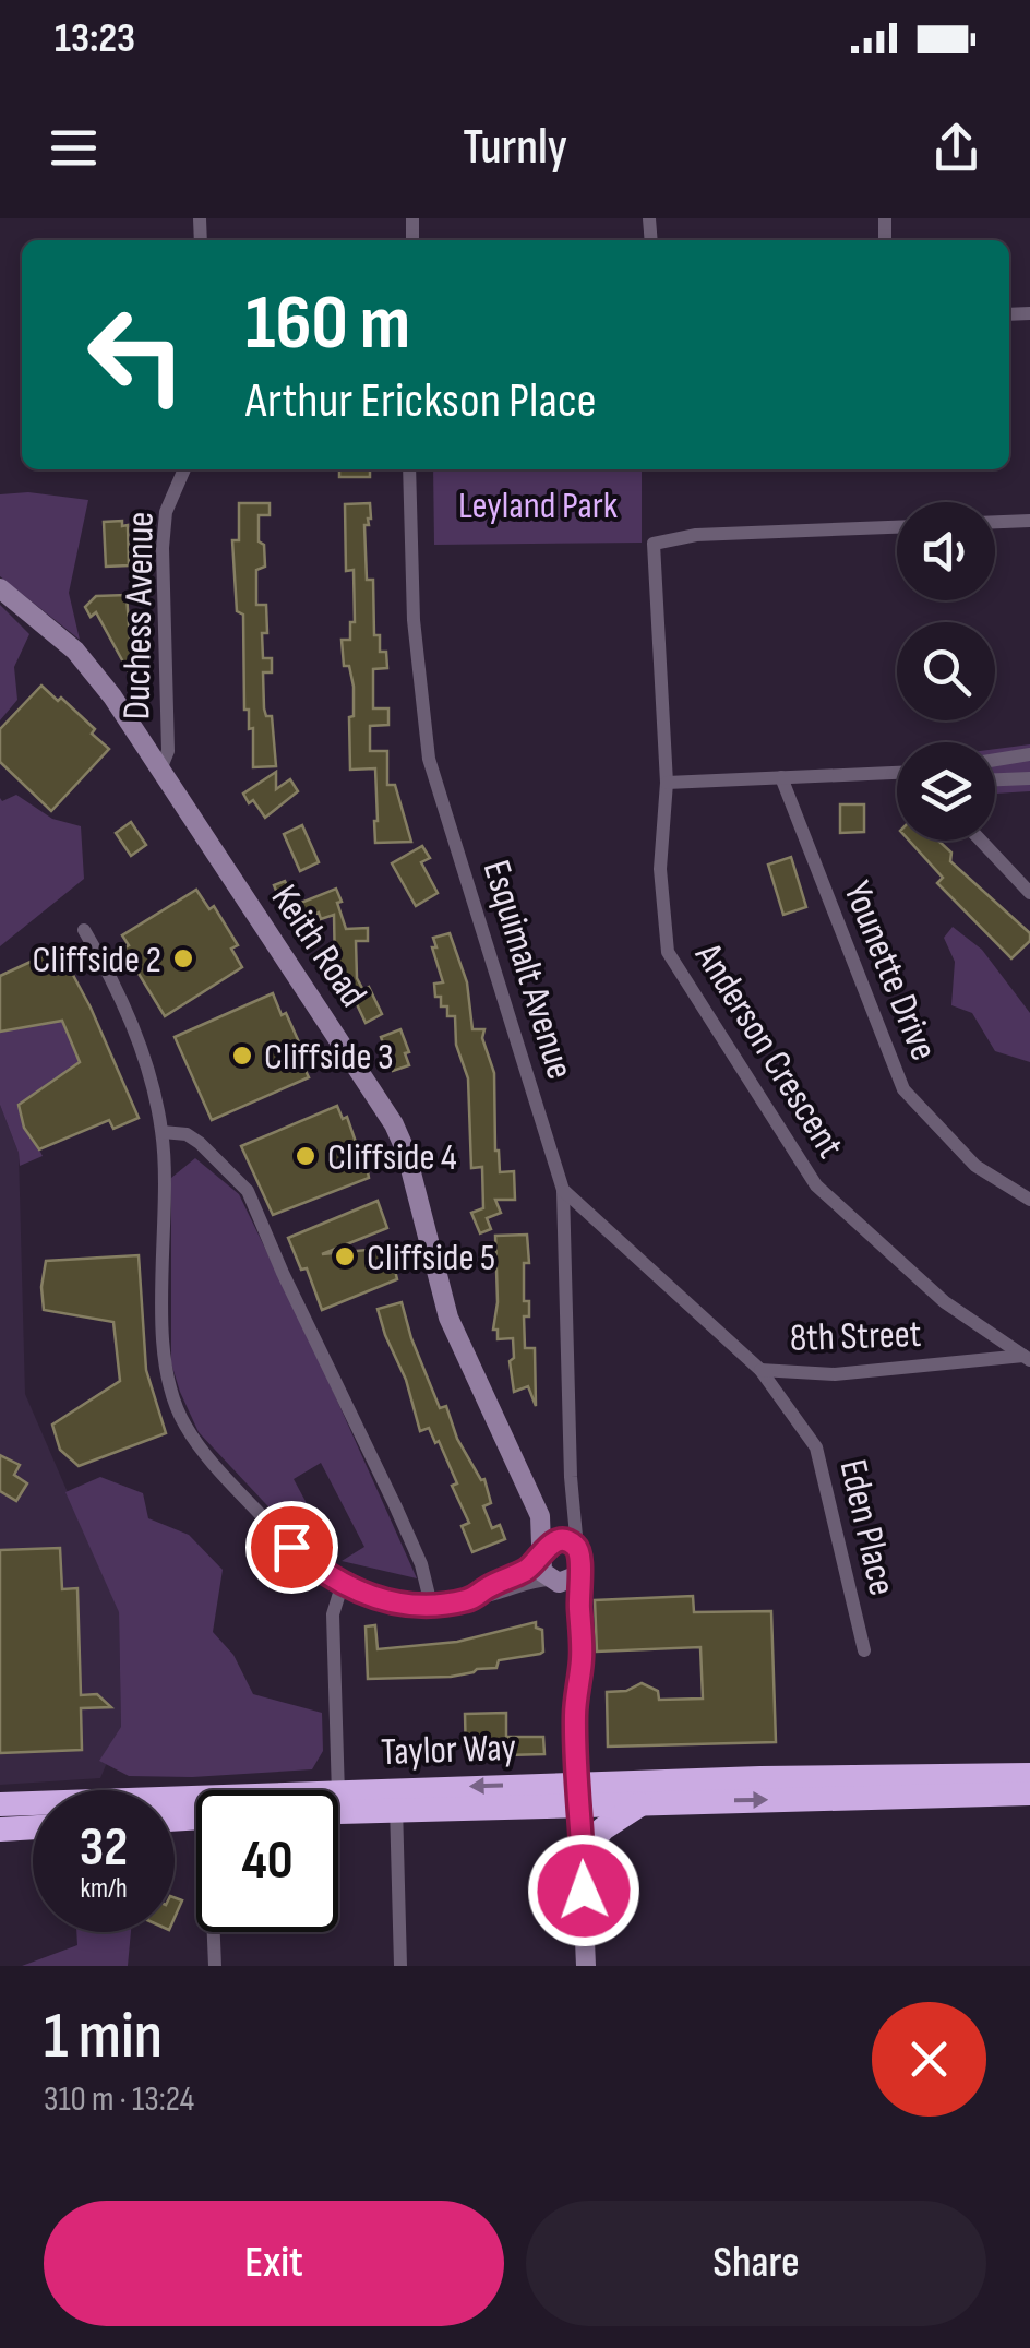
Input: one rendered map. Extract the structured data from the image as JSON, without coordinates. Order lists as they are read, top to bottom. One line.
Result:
{"streets":{"highway":["Taylor Way"],"street":["Duchess Avenue","Keith Road","Esquimalt Avenue","Younette Drive","Anderson Crescent","8th Street","Eden Place"]},"crossings":[["Duchess Avenue","Keith Road"],["Keith Road","Esquimalt Avenue"],["Esquimalt Avenue","8th Street"],["Anderson Crescent","8th Street"],["8th Street","Eden Place"]],"parks":["Leyland Park"],"places":["Cliffside 2","Cliffside 3","Cliffside 4","Cliffside 5"],"page":{"status":"13:23","header":"Turnly","turn":["160 m","Arthur Erickson Place"],"speed":"32 km/h","limit":"40","heading":["1 min","310 m · 13:24"],"buttons":["Exit","Share"]}}
